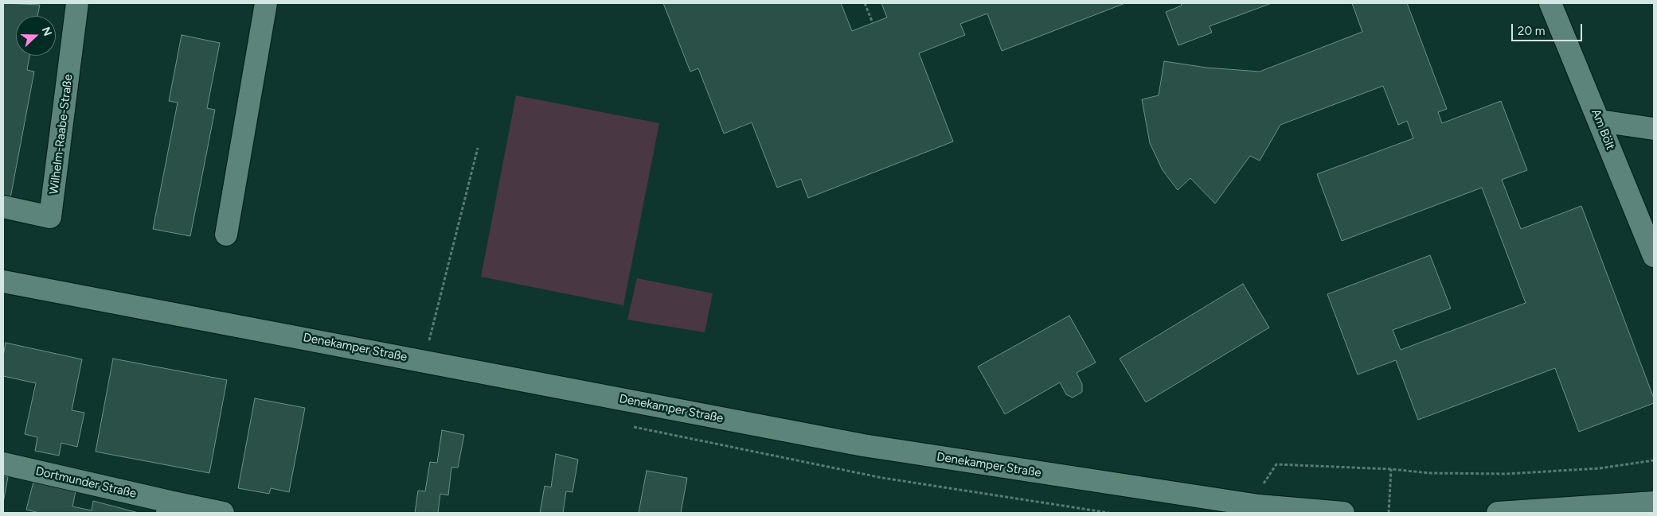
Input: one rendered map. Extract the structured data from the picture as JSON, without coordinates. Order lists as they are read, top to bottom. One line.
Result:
{"streets":{"street":["Am Bölt","Wilhelm-Raabe-Straße","Denekamper Straße","Dortmunder Straße"]},"scale_bar":"20 m","north":"right"}
